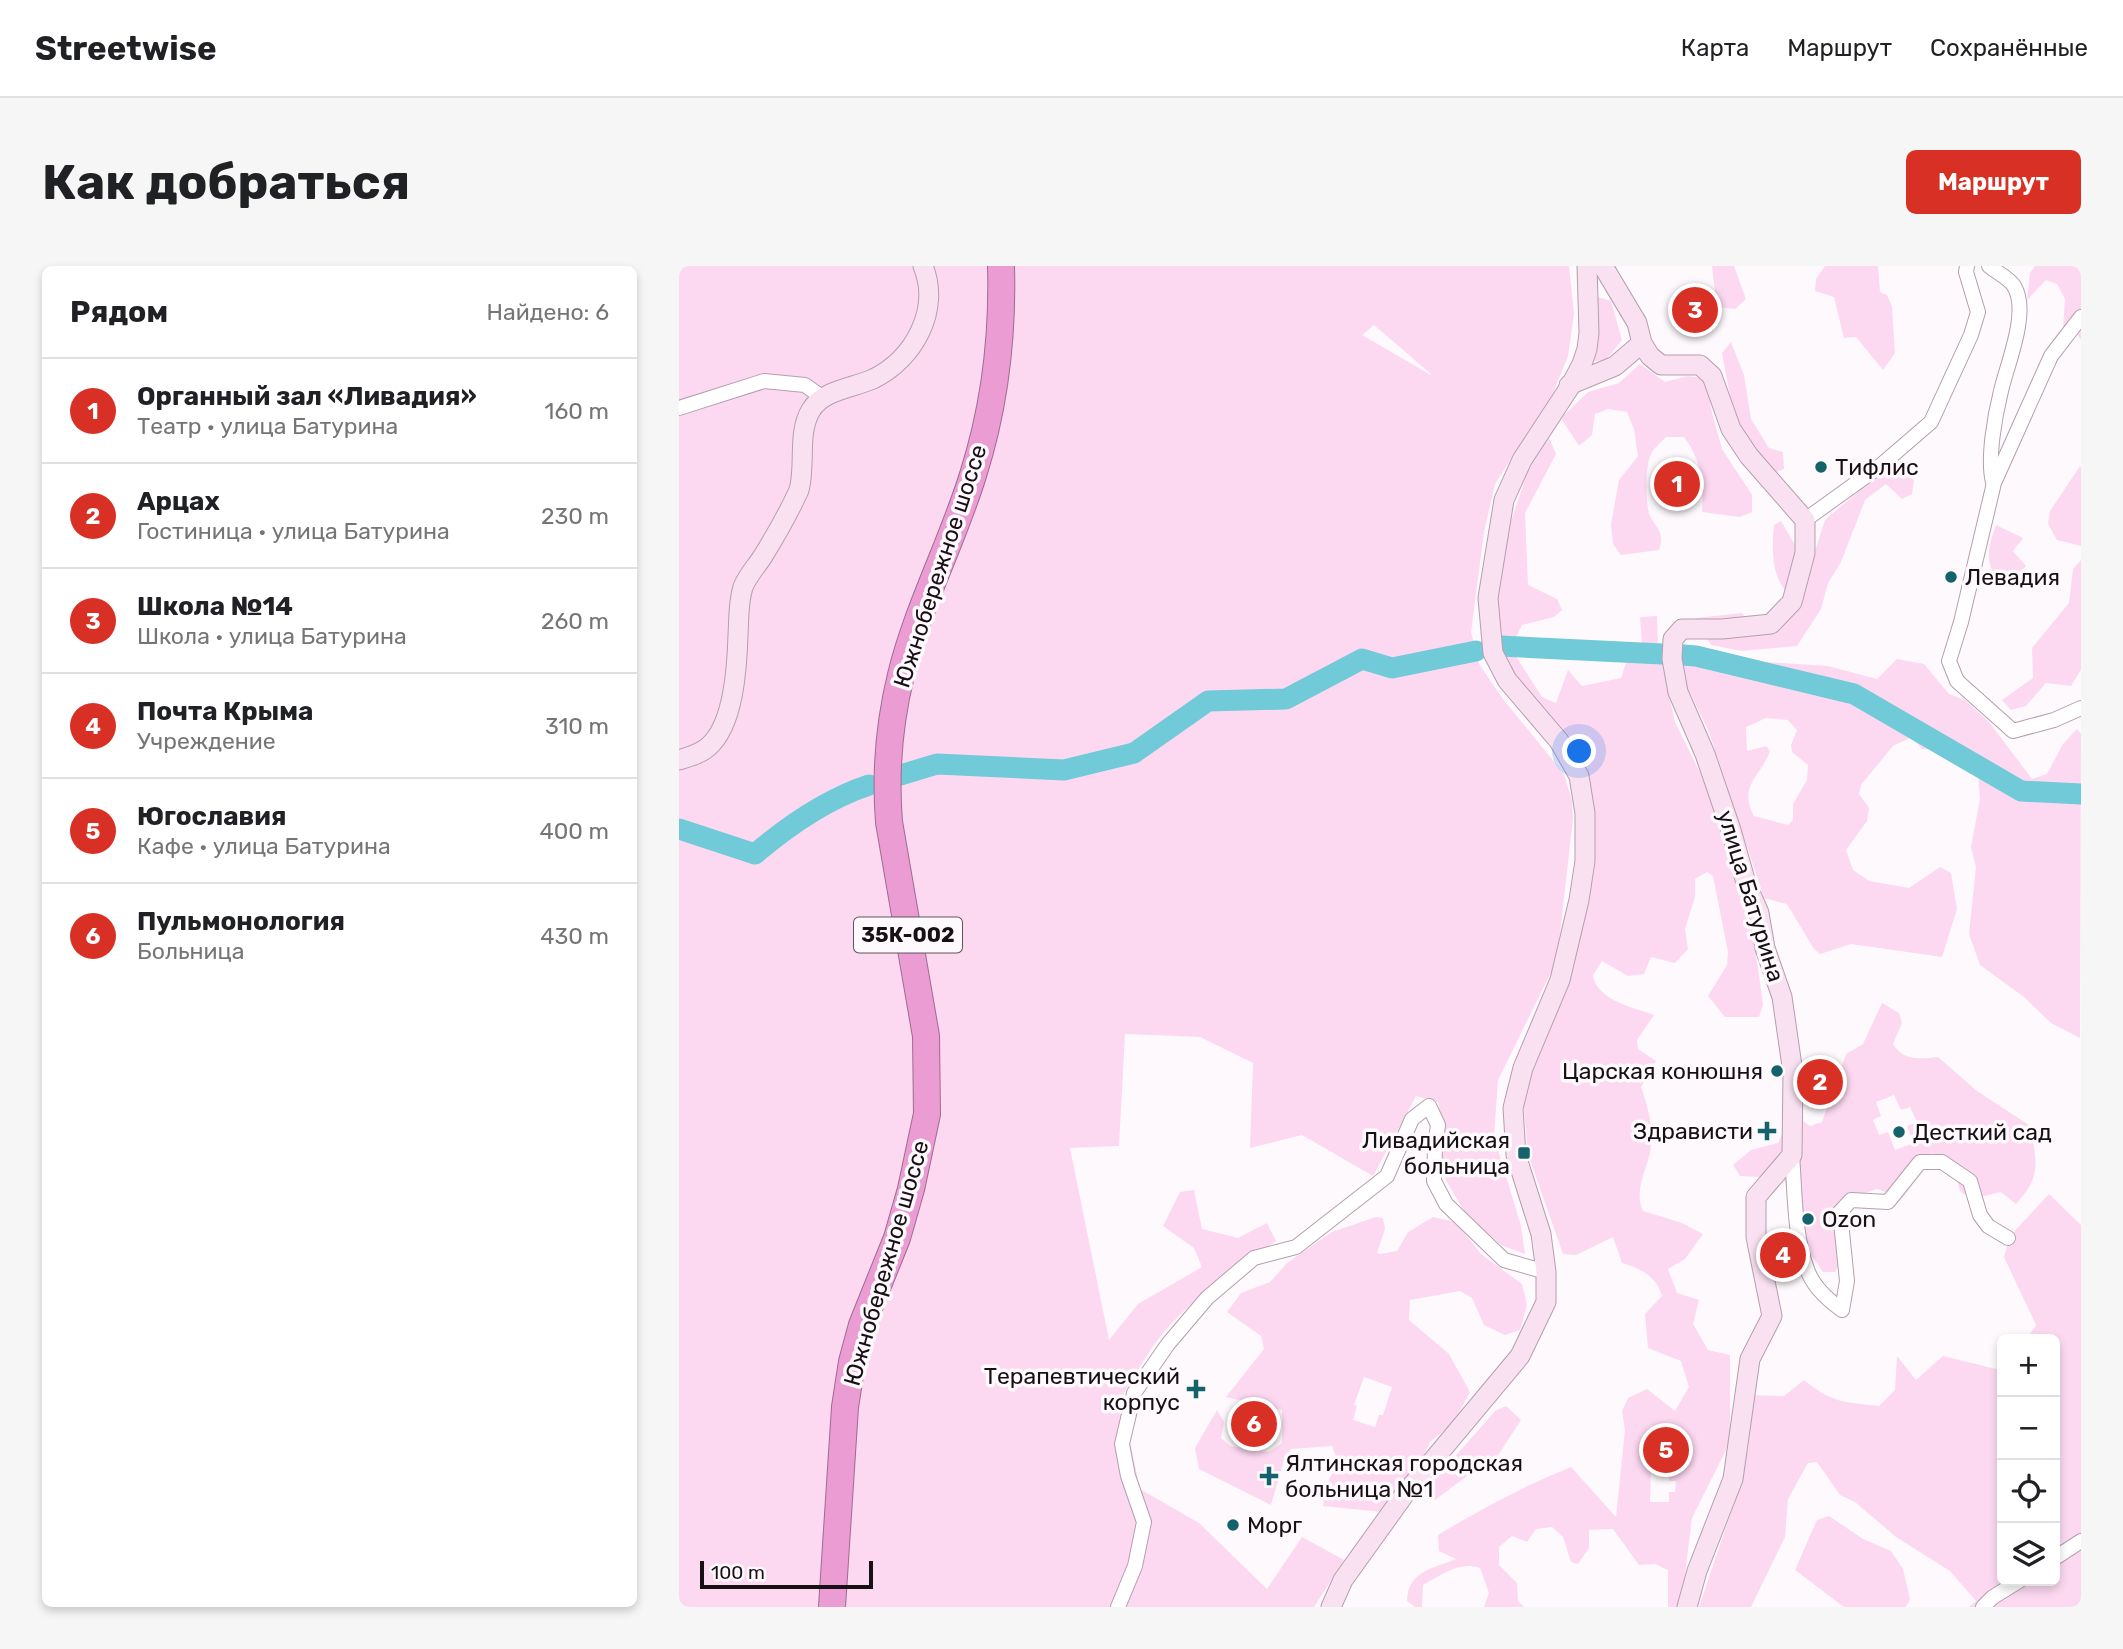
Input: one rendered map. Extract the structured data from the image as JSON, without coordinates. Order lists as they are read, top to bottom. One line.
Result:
{"streets":{"highway":["Южнобережное шоссе","35К-002"],"street":["улица Батурина"]},"places":{"other":["Тифлис","Левадия","Царская конюшня","Десткий сад","Ozon","Морг"],"health":["Здрависти","Терапевтический корпус","Ялтинская городская больница №1"],"transit":["Ливадийская больница"]},"scale_bar":"100 m","page":{"header":"Streetwise","nav":["Карта","Маршрут","Сохранённые"],"buttons":"Маршрут","title":"Как добраться","heading":["Рядом","Найдено: 6"],"pins":["3","1","2","4","6","5"],"list":[{"mark":"1","name":"Органный зал «Ливадия»","note":"Театр · улица Батурина","value":"160 m"},{"mark":"2","name":"Арцах","note":"Гостиница · улица Батурина","value":"230 m"},{"mark":"3","name":"Школа №14","note":"Школа · улица Батурина","value":"260 m"},{"mark":"4","name":"Почта Крыма","note":"Учреждение","value":"310 m"},{"mark":"5","name":"Югославия","note":"Кафе · улица Батурина","value":"400 m"},{"mark":"6","name":"Пульмонология","note":"Больница","value":"430 m"}],"map_buttons":["+","−"],"scale":"100 m"}}
